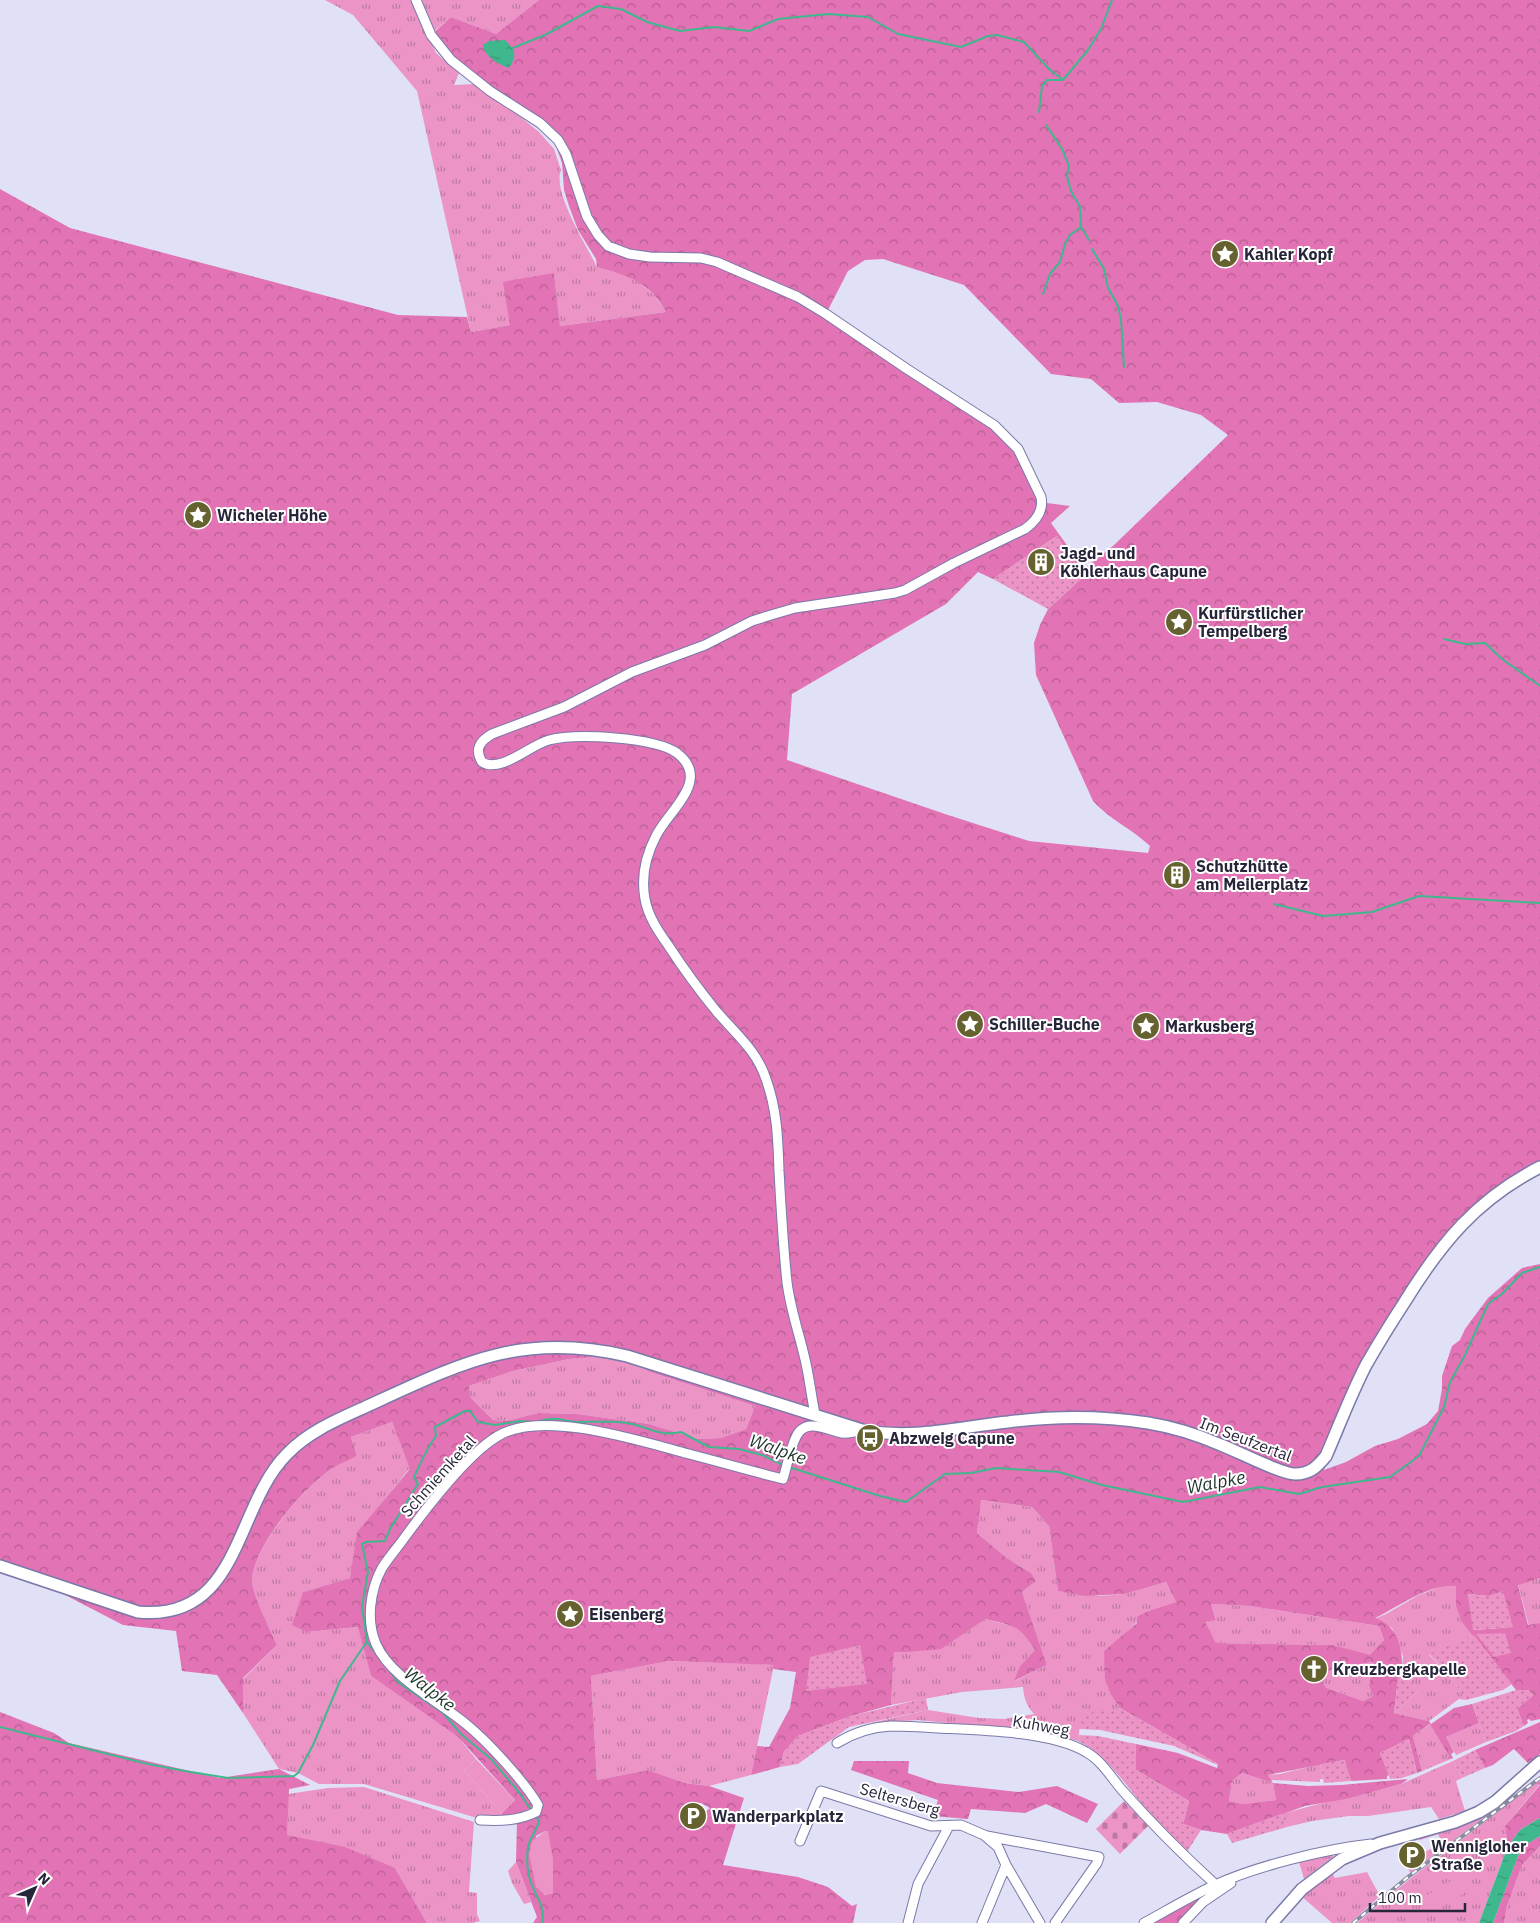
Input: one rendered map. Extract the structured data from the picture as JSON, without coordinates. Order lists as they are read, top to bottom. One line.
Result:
{"streets":{"main road":["Im Seufzertal"],"street":["Schmiemketal","Kuhweg","Seltersberg"]},"crossings":[["Im Seufzertal","Schmiemketal"]],"water":["Walpke"],"places":{"place":["Kahler Kopf","Wicheler Höhe","Kurfürstlicher Tempelberg","Schiller-Buche","Markusberg","Eisenberg"],"building":["Jagd- und Köhlerhaus Capune","Schutzhütte am Meilerplatz"],"bus stop":["Abzweig Capune"],"church":["Kreuzbergkapelle"],"parking":["Wanderparkplatz","Wennigloher Straße"]},"scale_bar":"100 m","north":"top right"}
